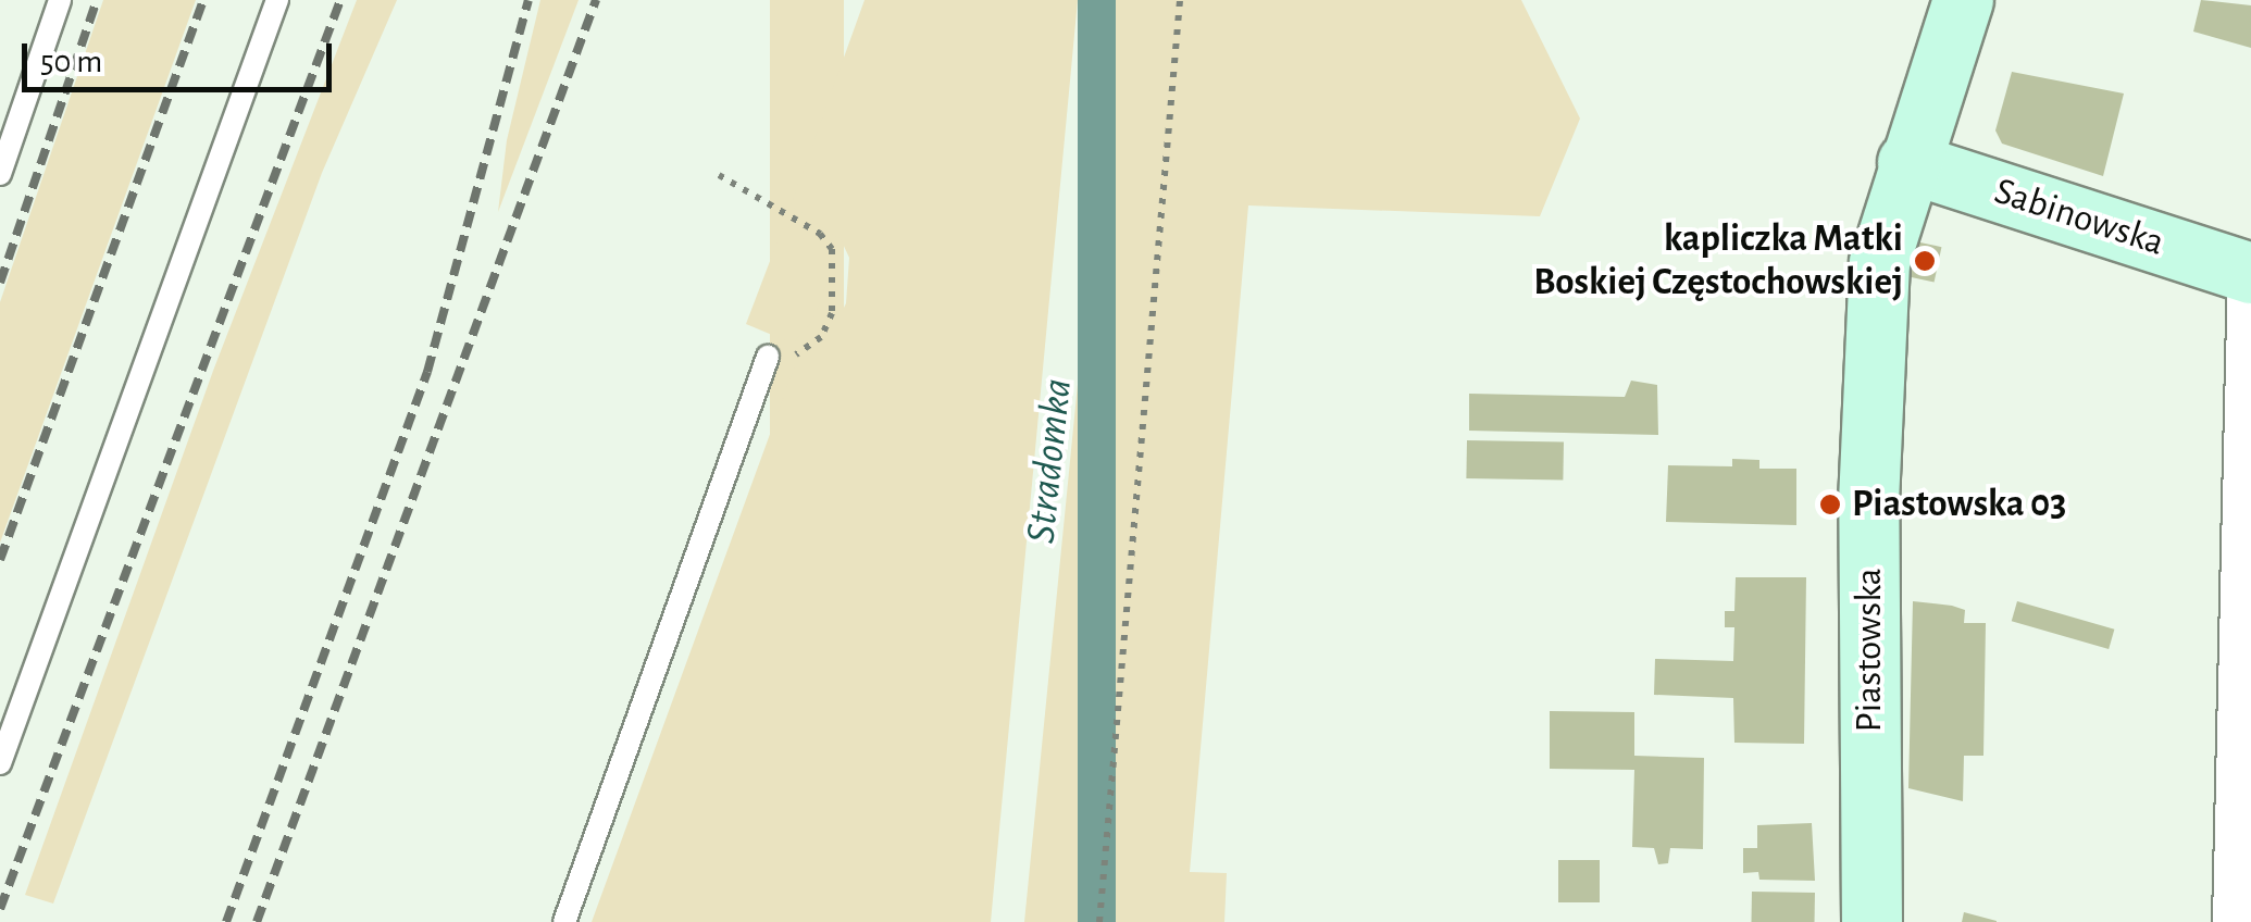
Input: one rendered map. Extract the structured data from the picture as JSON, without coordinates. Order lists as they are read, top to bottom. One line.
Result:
{"streets":{"street":["Sabinowska","Piastowska"]},"crossings":[["Sabinowska","Piastowska"]],"water":["Stradomka"],"places":["kapliczka Matki Boskiej Częstochowskiej","Piastowska 03"],"scale_bar":"50 m"}
